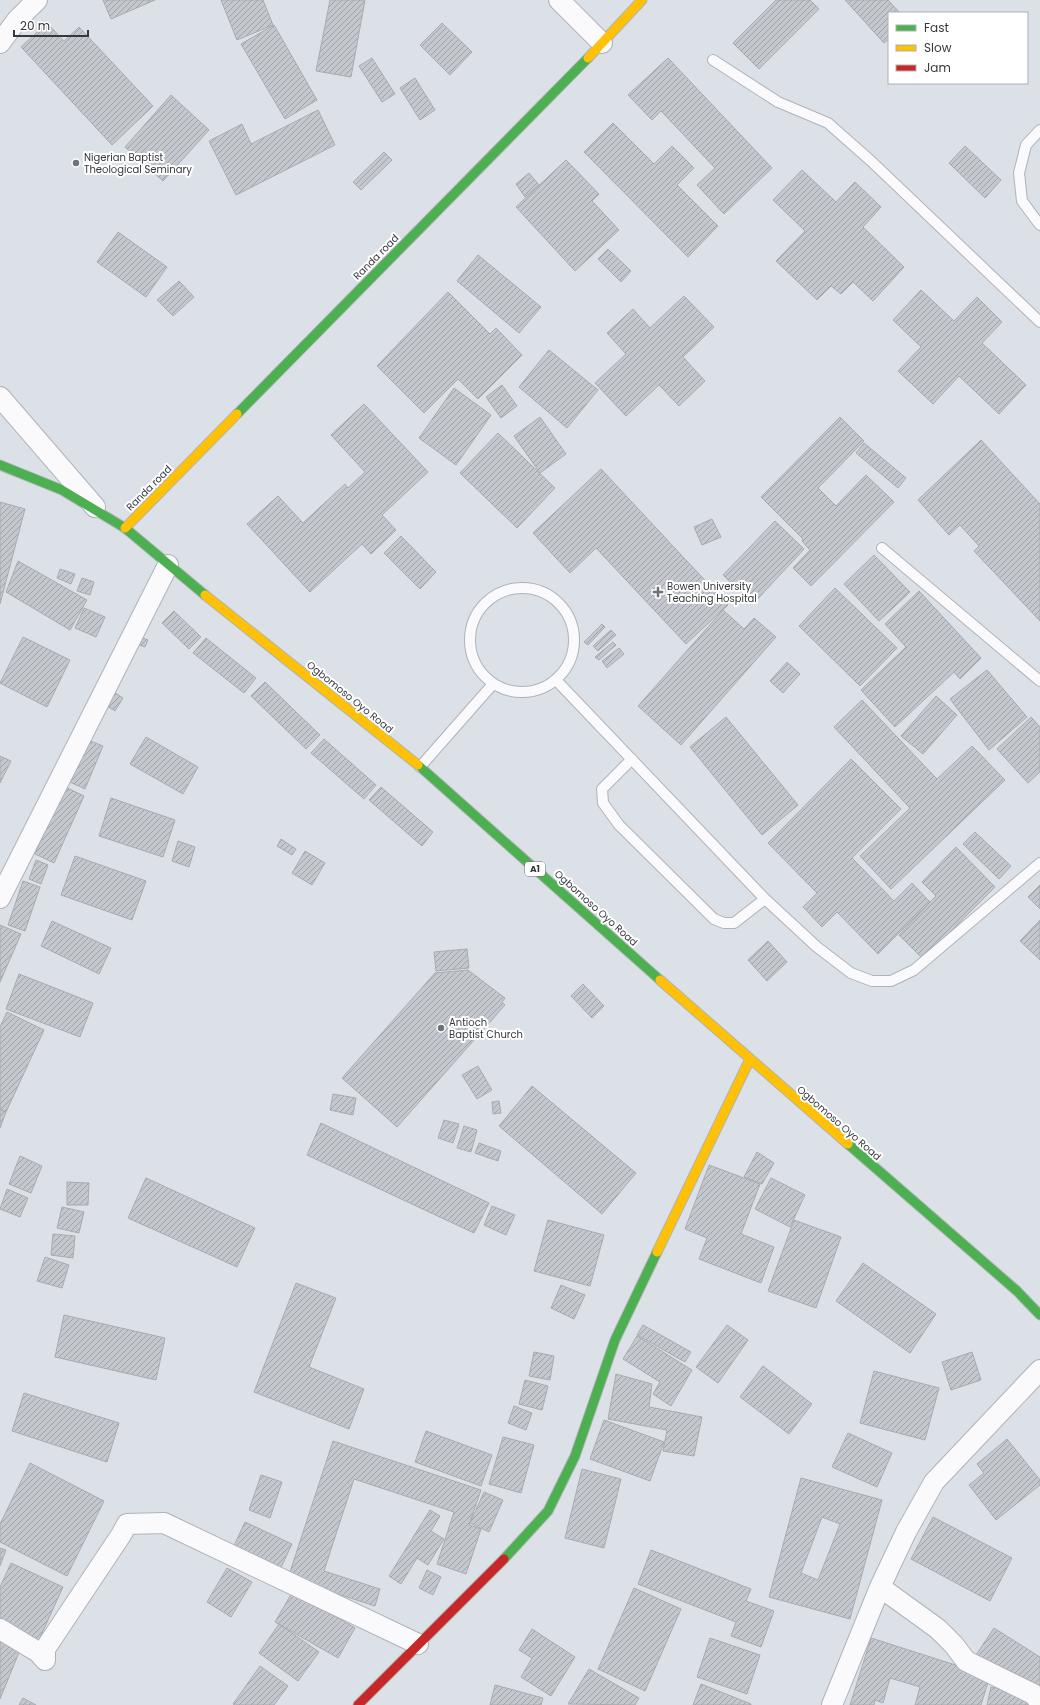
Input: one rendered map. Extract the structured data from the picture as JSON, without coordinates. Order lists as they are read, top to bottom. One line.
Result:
{"streets":{"main road":["Randa road","Ogbomoso Oyo Road","A1"]},"crossings":[["Randa road","Ogbomoso Oyo Road"]],"places":{"other":["Nigerian Baptist Theological Seminary","Antioch Baptist Church"],"health":["Bowen University Teaching Hospital"]},"legend":["Fast","Slow","Jam"],"scale_bar":"20 m"}
